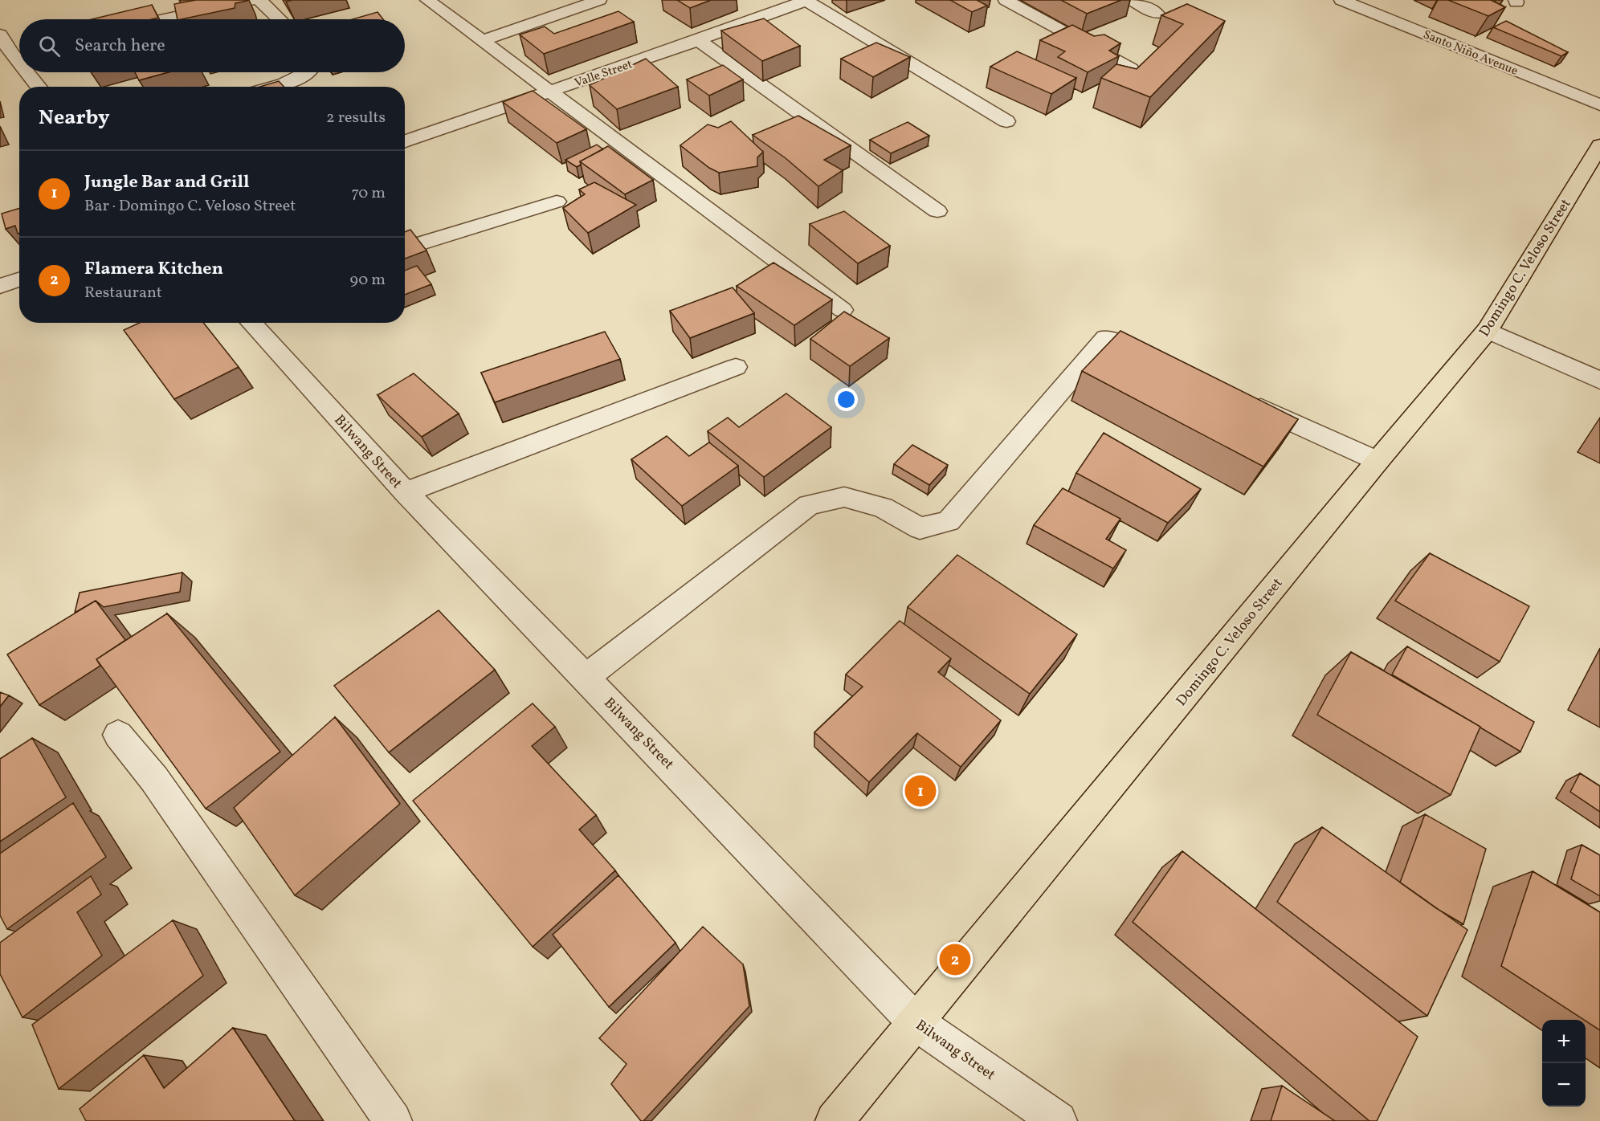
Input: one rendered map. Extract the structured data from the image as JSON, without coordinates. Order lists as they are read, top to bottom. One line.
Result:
{"streets":{"main road":["Domingo C. Veloso Street"],"street":["Santo Niño Avenue","Valle Street","Bilwang Street"]},"crossings":[["Domingo C. Veloso Street","Bilwang Street"]],"page":{"search":"Search here","heading":["Nearby","2 results"],"list":[{"mark":"1","name":"Jungle Bar and Grill","note":"Bar · Domingo C. Veloso Street","value":"70 m"},{"mark":"2","name":"Flamera Kitchen","note":"Restaurant","value":"90 m"}],"pins":["1","2"],"map_buttons":["+","−"]}}
